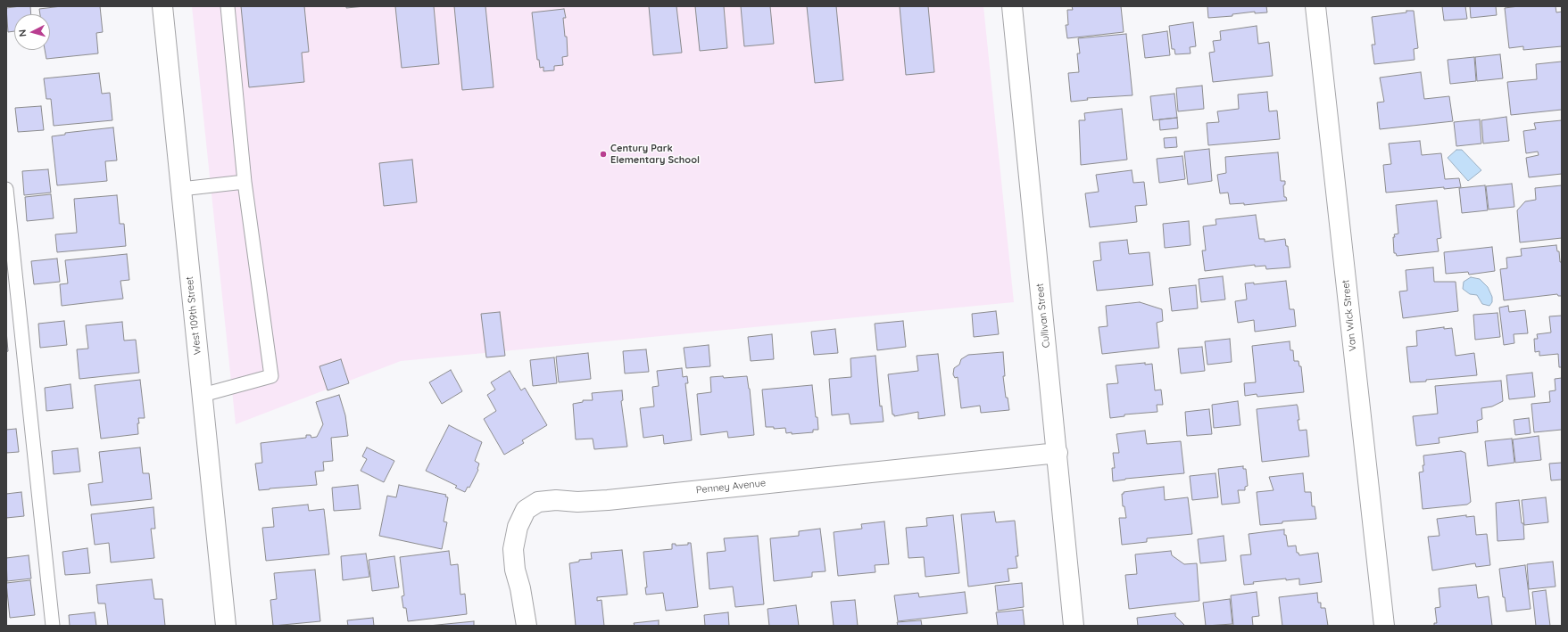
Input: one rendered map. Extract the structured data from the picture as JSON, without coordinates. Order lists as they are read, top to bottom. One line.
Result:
{"streets":{"street":["West 109th Street","Cullivan Street","Van Wick Street","Penney Avenue"]},"crossings":[["Cullivan Street","Penney Avenue"]],"places":["Century Park Elementary School"],"north":"left"}
